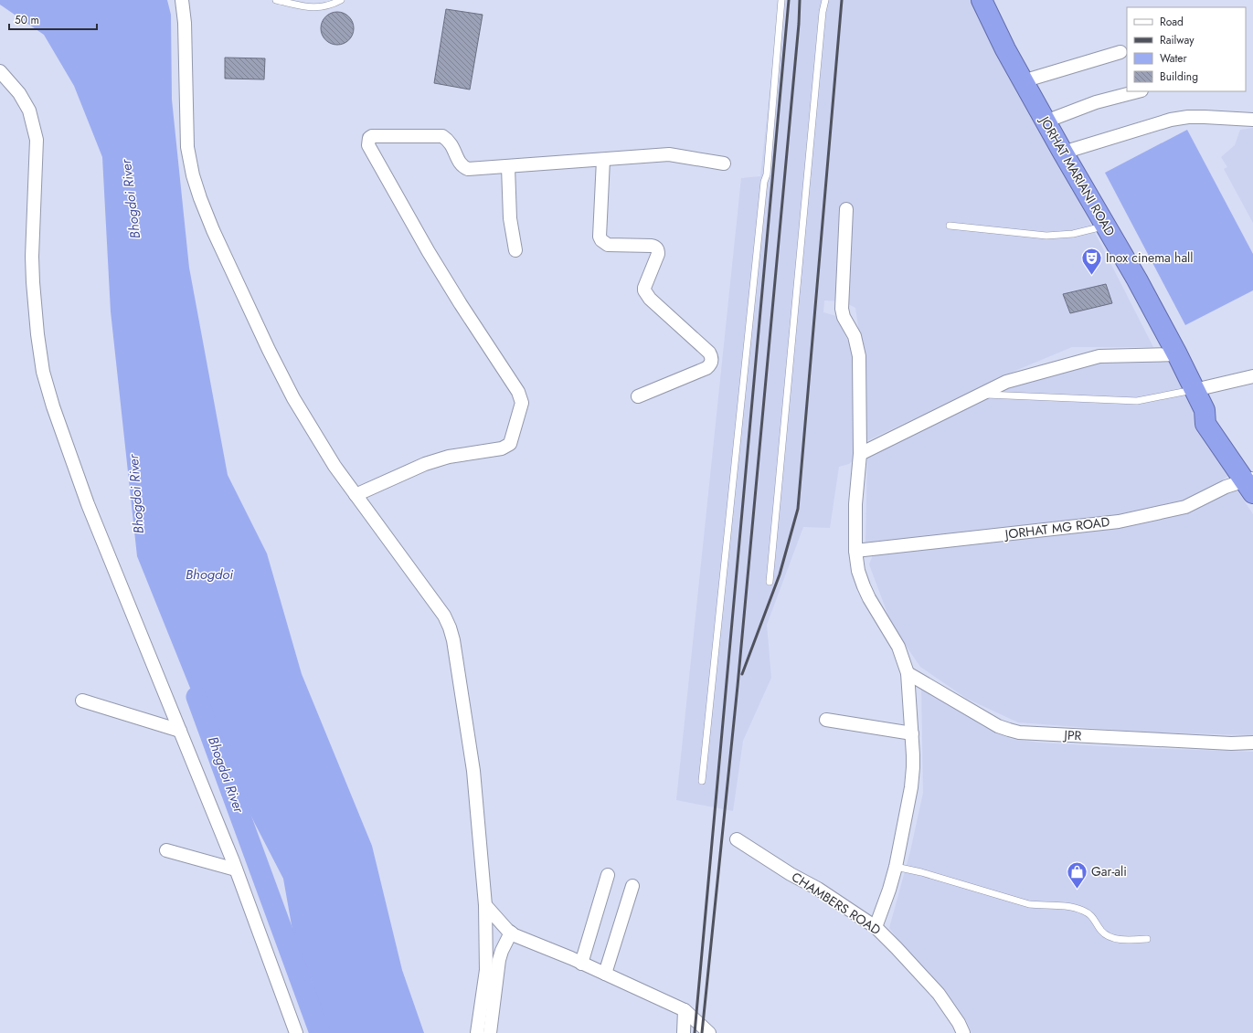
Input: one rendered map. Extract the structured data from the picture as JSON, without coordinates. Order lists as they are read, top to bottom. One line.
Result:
{"streets":{"highway":["JORHAT MARIANI ROAD"],"street":["JORHAT MG ROAD","JPR","CHAMBERS ROAD"]},"crossings":[["JORHAT MARIANI ROAD","JORHAT MG ROAD"]],"water":["Bhogdoi River","Bhogdoi"],"places":{"theatre":["Inox cinema hall"],"shop":["Gar-ali"]},"legend":["Road","Railway","Water","Building"],"scale_bar":"50 m"}
